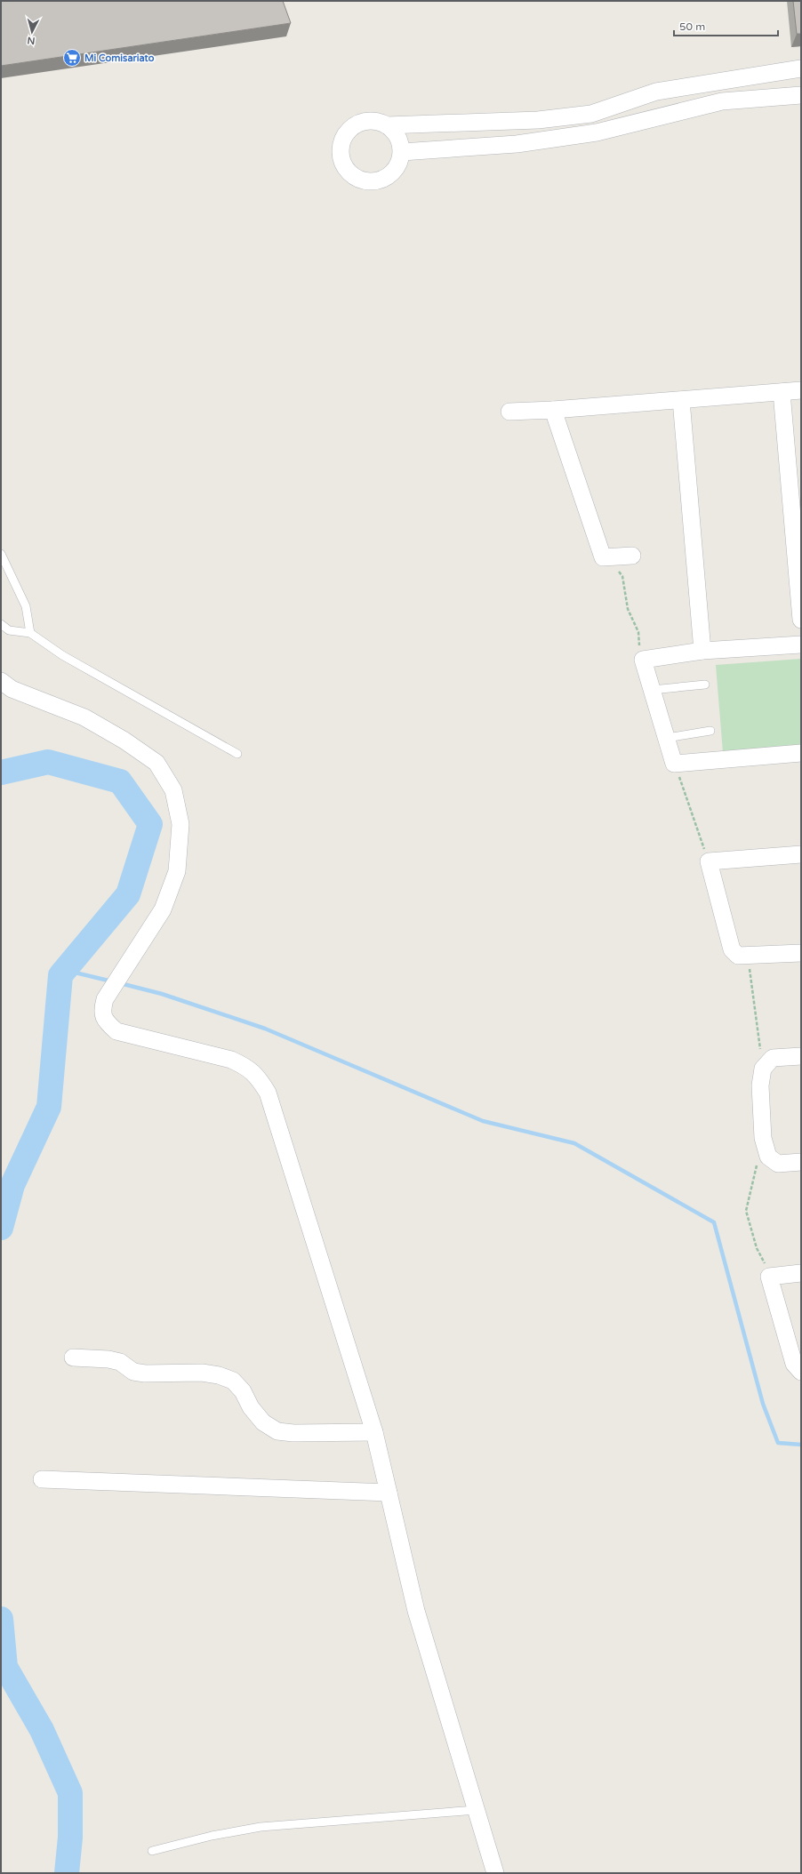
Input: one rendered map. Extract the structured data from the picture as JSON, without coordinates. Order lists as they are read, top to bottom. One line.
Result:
{"places":{"supermarket":["Mi Comisariato"]},"scale_bar":"50 m","north":"bottom"}
